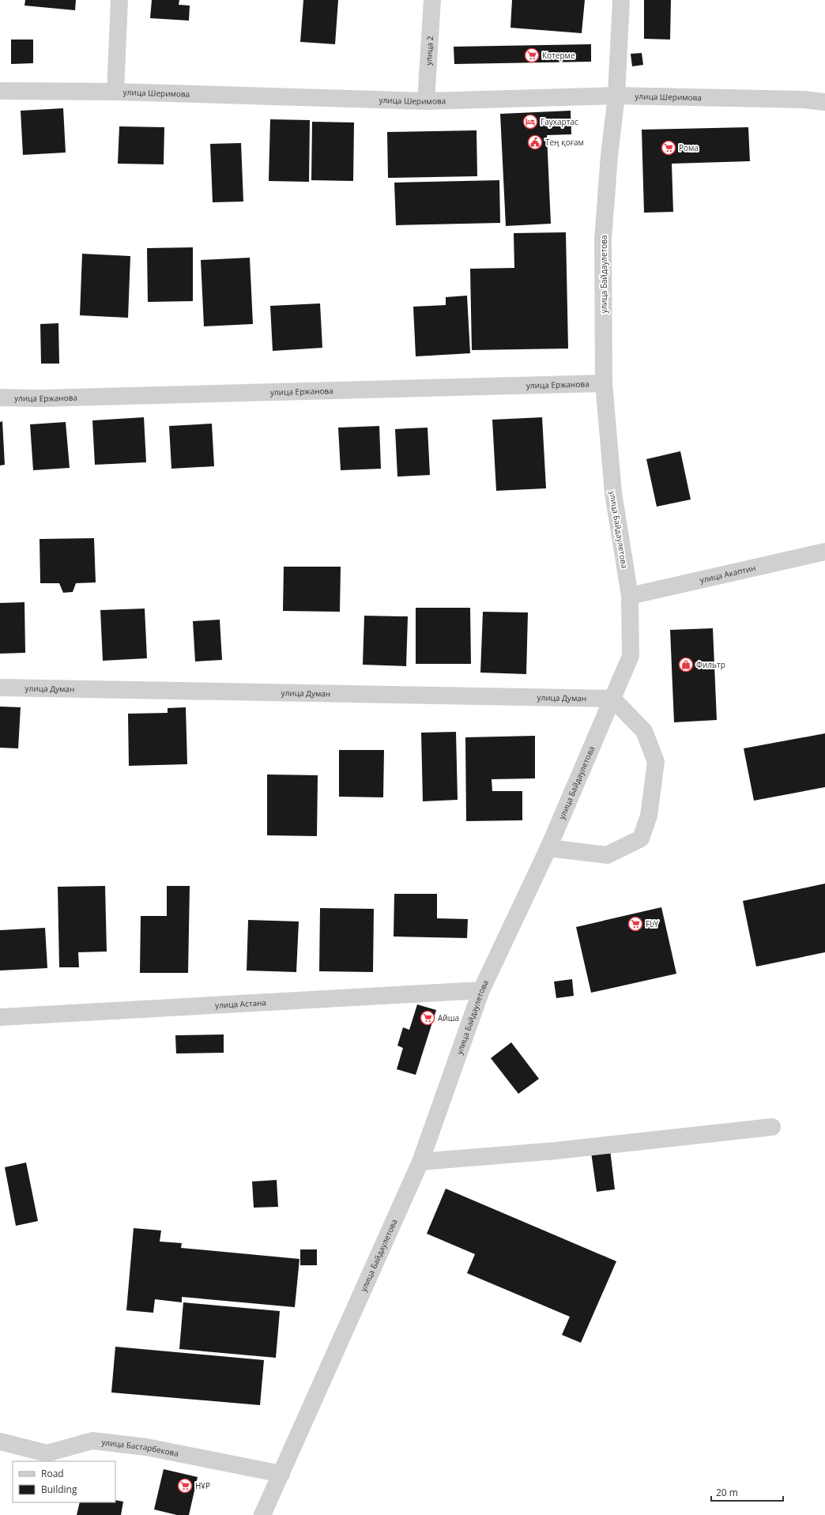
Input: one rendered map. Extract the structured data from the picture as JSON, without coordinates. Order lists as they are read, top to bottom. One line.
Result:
{"streets":{"street":["улица 2","улица Шеримова","улица Байдаулетова","улица Ержанова","улица Акаптин","улица Думан","улица Астана","улица Бастарбекова"]},"crossings":[["улица 2","улица Шеримова"],["улица Шеримова","улица Байдаулетова"],["улица Байдаулетова","улица Ержанова"],["улица Байдаулетова","улица Акаптин"],["улица Байдаулетова","улица Думан"],["улица Байдаулетова","улица Астана"],["улица Байдаулетова","улица Бастарбекова"]],"places":{"supermarket":["Котерме","Рома","FLY","Айша","НҰР"],"hotel":["Гаухартас"],"public building":["Тең қоғам"],"shop":["Фильтр"]},"legend":["Road","Building"],"scale_bar":"20 m"}
